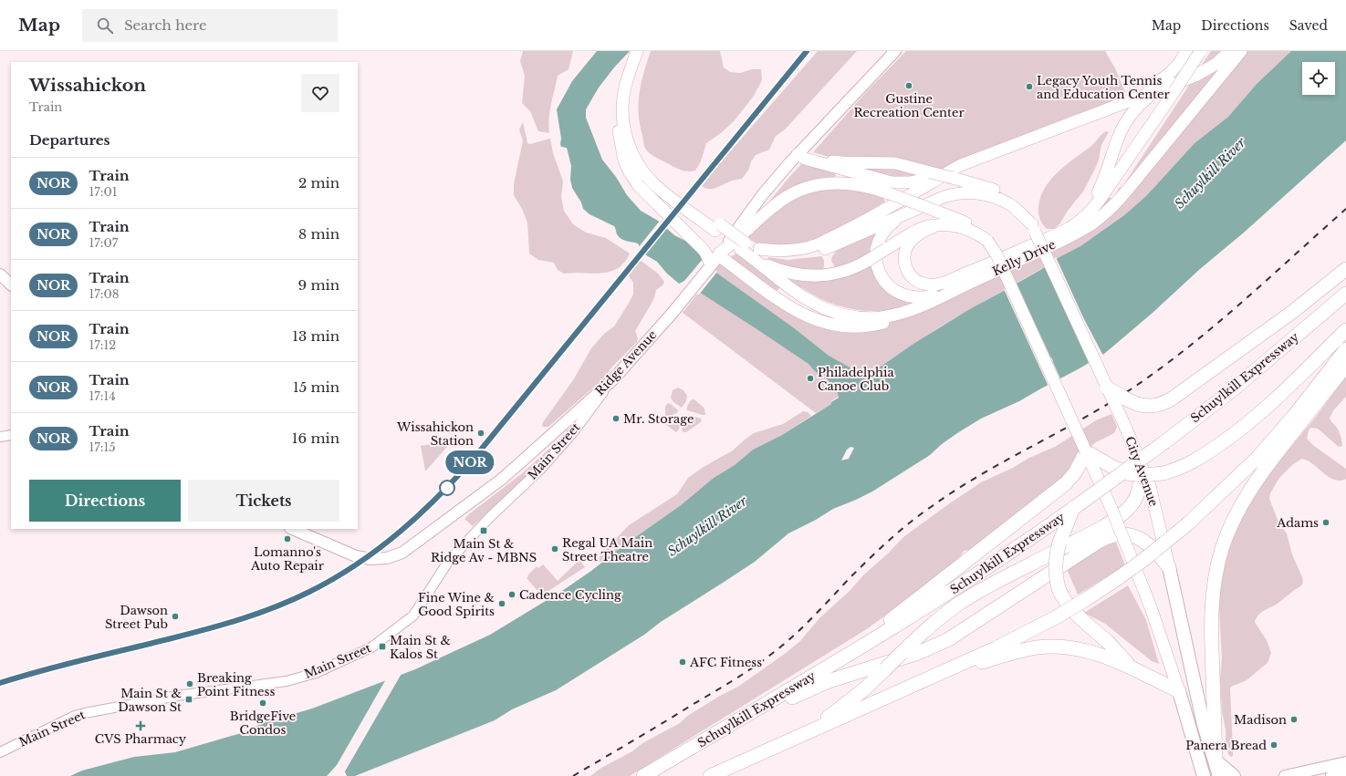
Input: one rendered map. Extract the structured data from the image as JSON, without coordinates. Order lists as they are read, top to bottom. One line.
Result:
{"streets":{"highway":["Schuylkill Expressway","City Avenue"],"main road":["Kelly Drive","Ridge Avenue"],"street":["Main Street"]},"crossings":[["Ridge Avenue","Main Street"],["Ridge Avenue","City Avenue"]],"water":["Schuylkill River"],"places":{"other":["Gustine Recreation Center","Legacy Youth Tennis and Education Center","Philadelphia Canoe Club","Mr. Storage","Wissahickon Station","Adams","Lomanno's Auto Repair","Regal UA Main Street Theatre","Cadence Cycling","Fine Wine & Good Spirits","Dawson Street Pub","AFC Fitness","Breaking Point Fitness","BridgeFive Condos","Madison","Panera Bread"],"transit":["Main St & Ridge Av - MBNS","Main St & Kalos St","Main St & Dawson St"],"health":["CVS Pharmacy"]},"page":{"header":"Map","search":"Search here","nav":["Map","Directions","Saved"],"on_map":"NOR","heading":[["Wissahickon","Train"],"Departures"],"list":[{"mark":"NOR","name":"Train","note":"17:01","value":"2 min"},{"mark":"NOR","name":"Train","note":"17:07","value":"8 min"},{"mark":"NOR","name":"Train","note":"17:08","value":"9 min"},{"mark":"NOR","name":"Train","note":"17:12","value":"13 min"},{"mark":"NOR","name":"Train","note":"17:14","value":"15 min"},{"mark":"NOR","name":"Train","note":"17:15","value":"16 min"}],"buttons":["Directions","Tickets"]}}
